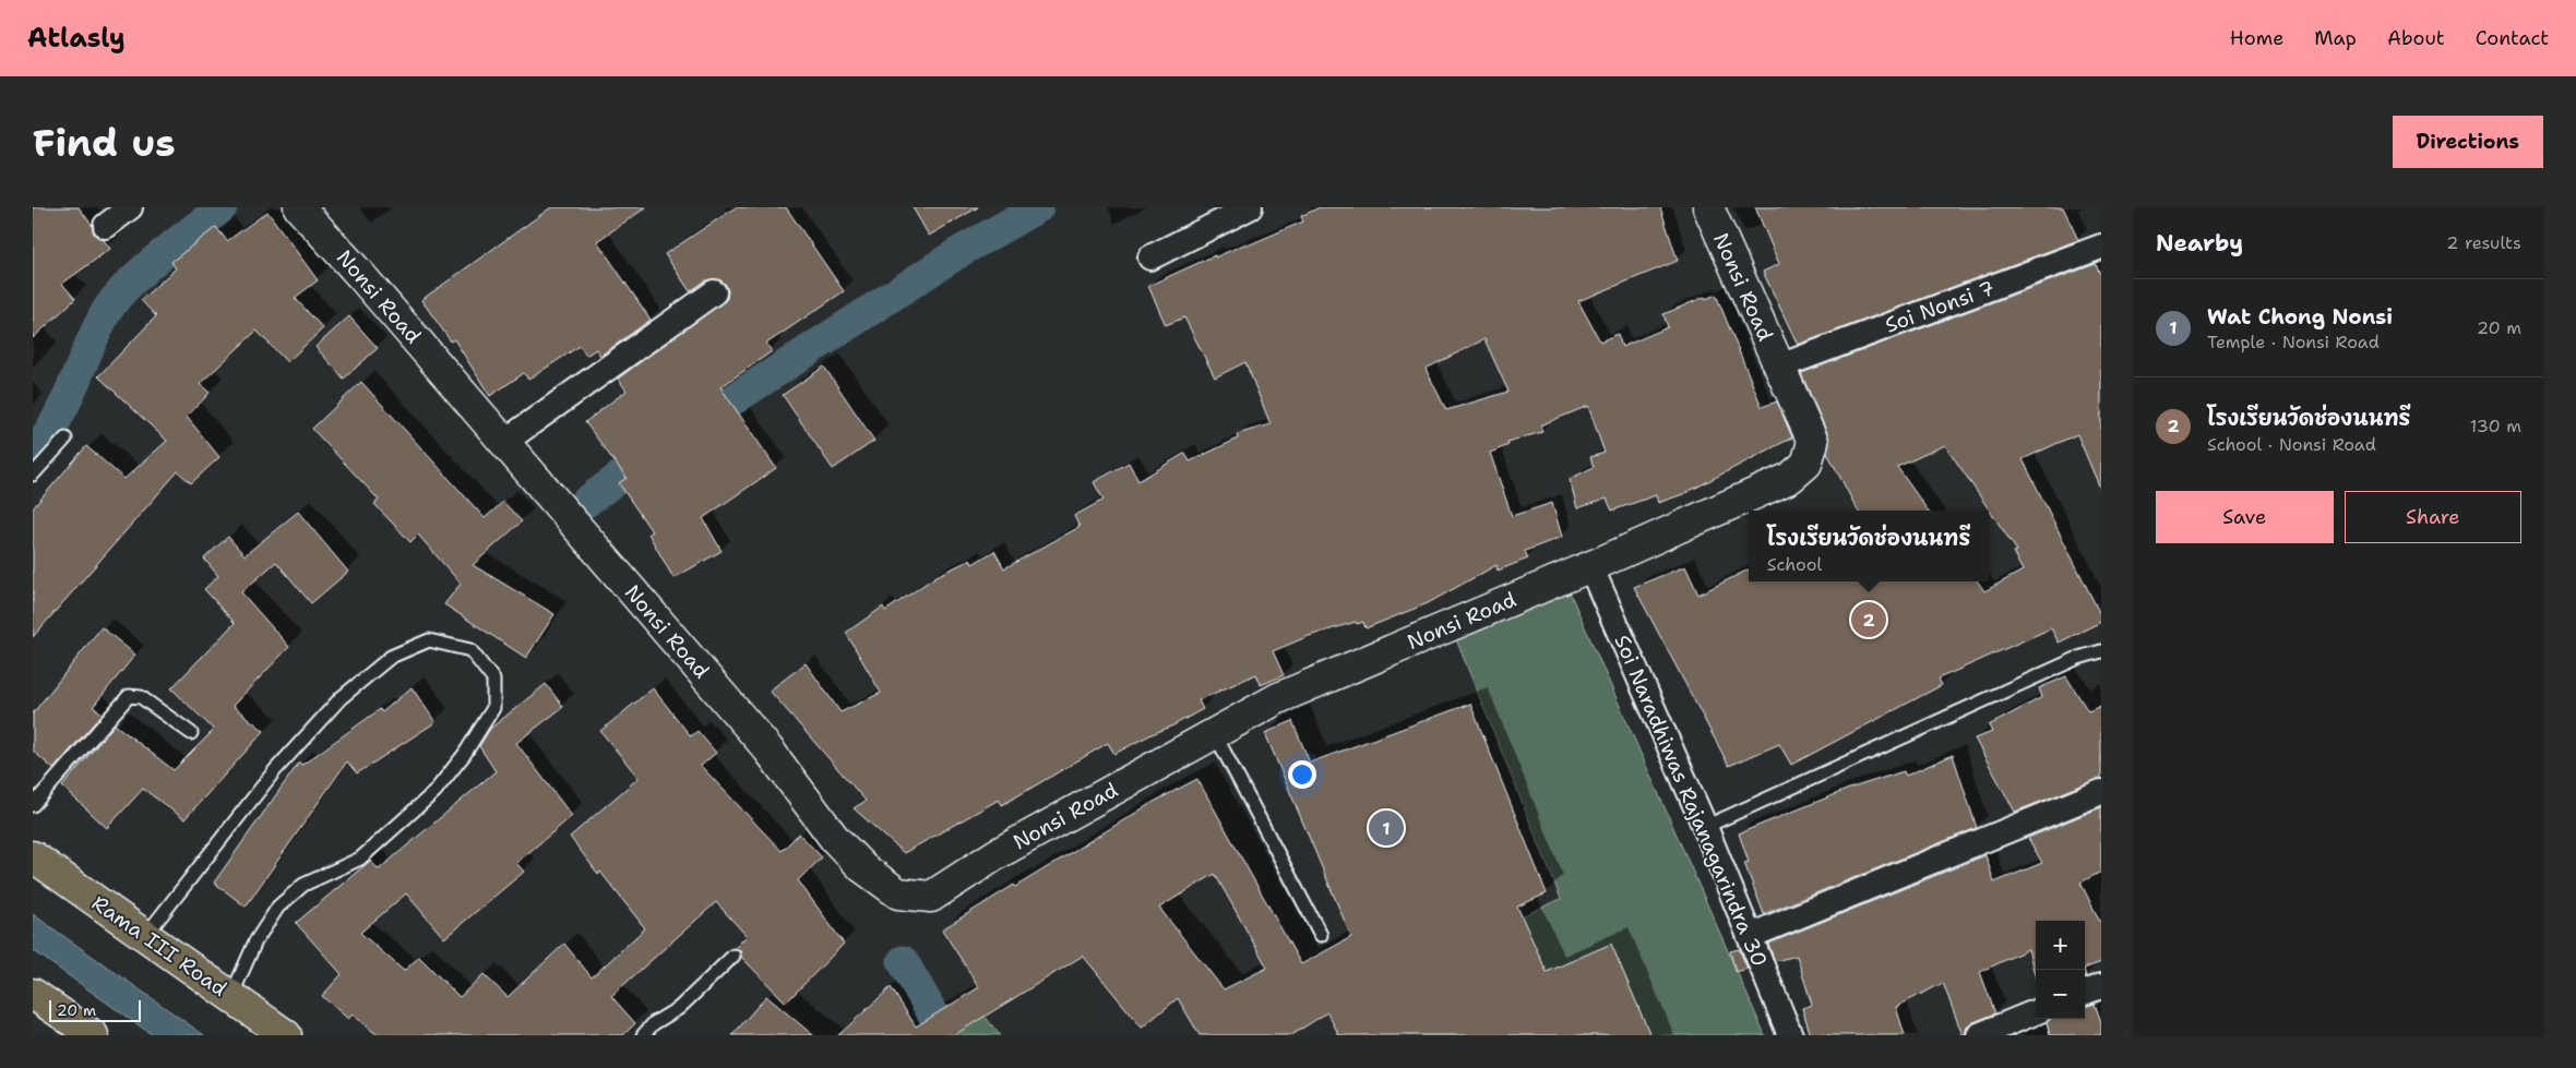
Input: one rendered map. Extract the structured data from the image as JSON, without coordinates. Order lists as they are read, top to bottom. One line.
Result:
{"streets":{"main road":["Rama III Road"],"street":["Nonsi Road","Soi Nonsi 7","Soi Naradhiwas Rajanagarindra 30"]},"crossings":[["Nonsi Road","Soi Nonsi 7"],["Nonsi Road","Soi Naradhiwas Rajanagarindra 30"]],"scale_bar":"20 m","page":{"header":"Atlasly","nav":["Home","Map","About","Contact"],"buttons":["Directions",["Save","Share"]],"title":"Find us","heading":["Nearby","2 results"],"list":[{"mark":"1","name":"Wat Chong Nonsi","note":"Temple · Nonsi Road","value":"20 m"},{"mark":"2","name":"โรงเรียนวัดช่องนนทรี","note":"School · Nonsi Road","value":"130 m"}],"popup":["โรงเรียนวัดช่องนนทรี","School"],"pins":["2","1"],"map_buttons":["+","−"],"scale":"20 m"}}
